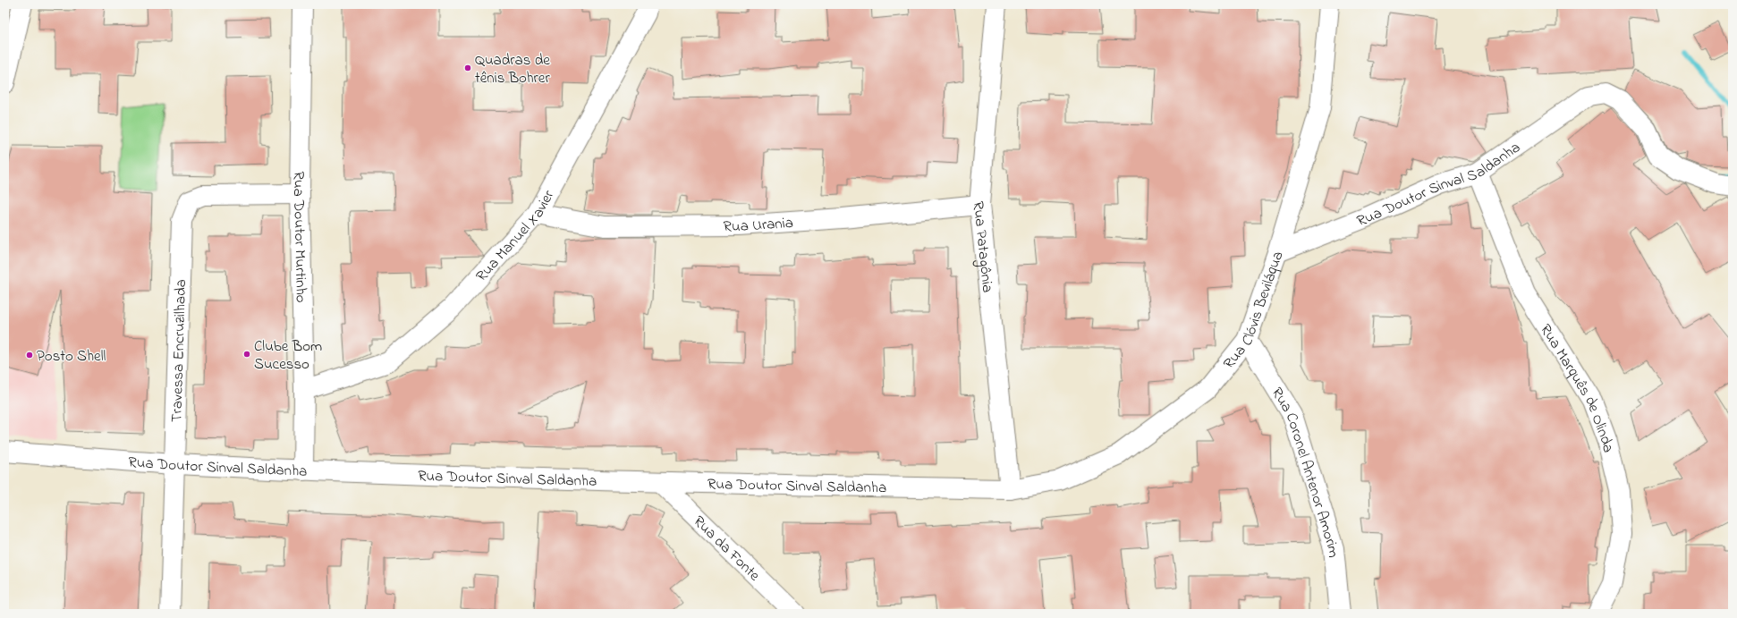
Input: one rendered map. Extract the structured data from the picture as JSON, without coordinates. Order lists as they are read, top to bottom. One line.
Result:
{"streets":{"street":["Rua Doutor Sinval Saldanha","Rua Urania","Rua Manuel Xavier","Rua Doutor Murtinho","Rua Patagônia","Rua Clóvis Beviláqua","Travessa Encruzilhada","Rua Marquês de Olinda","Rua Coronel Antenor Amorim","Rua da Fonte"]},"crossings":[["Rua Doutor Sinval Saldanha","Rua Doutor Murtinho"],["Rua Doutor Sinval Saldanha","Rua Patagônia"],["Rua Doutor Sinval Saldanha","Rua Clóvis Beviláqua"],["Rua Doutor Sinval Saldanha","Travessa Encruzilhada"],["Rua Doutor Sinval Saldanha","Rua Marquês de Olinda"],["Rua Doutor Sinval Saldanha","Rua da Fonte"],["Rua Urania","Rua Manuel Xavier"],["Rua Urania","Rua Patagônia"],["Rua Manuel Xavier","Rua Doutor Murtinho"],["Rua Doutor Murtinho","Travessa Encruzilhada"],["Rua Patagônia","Rua Clóvis Beviláqua"],["Rua Clóvis Beviláqua","Rua Coronel Antenor Amorim"]],"places":["Quadras de tênis Bohrer","Clube Bom Sucesso","Posto Shell"]}
